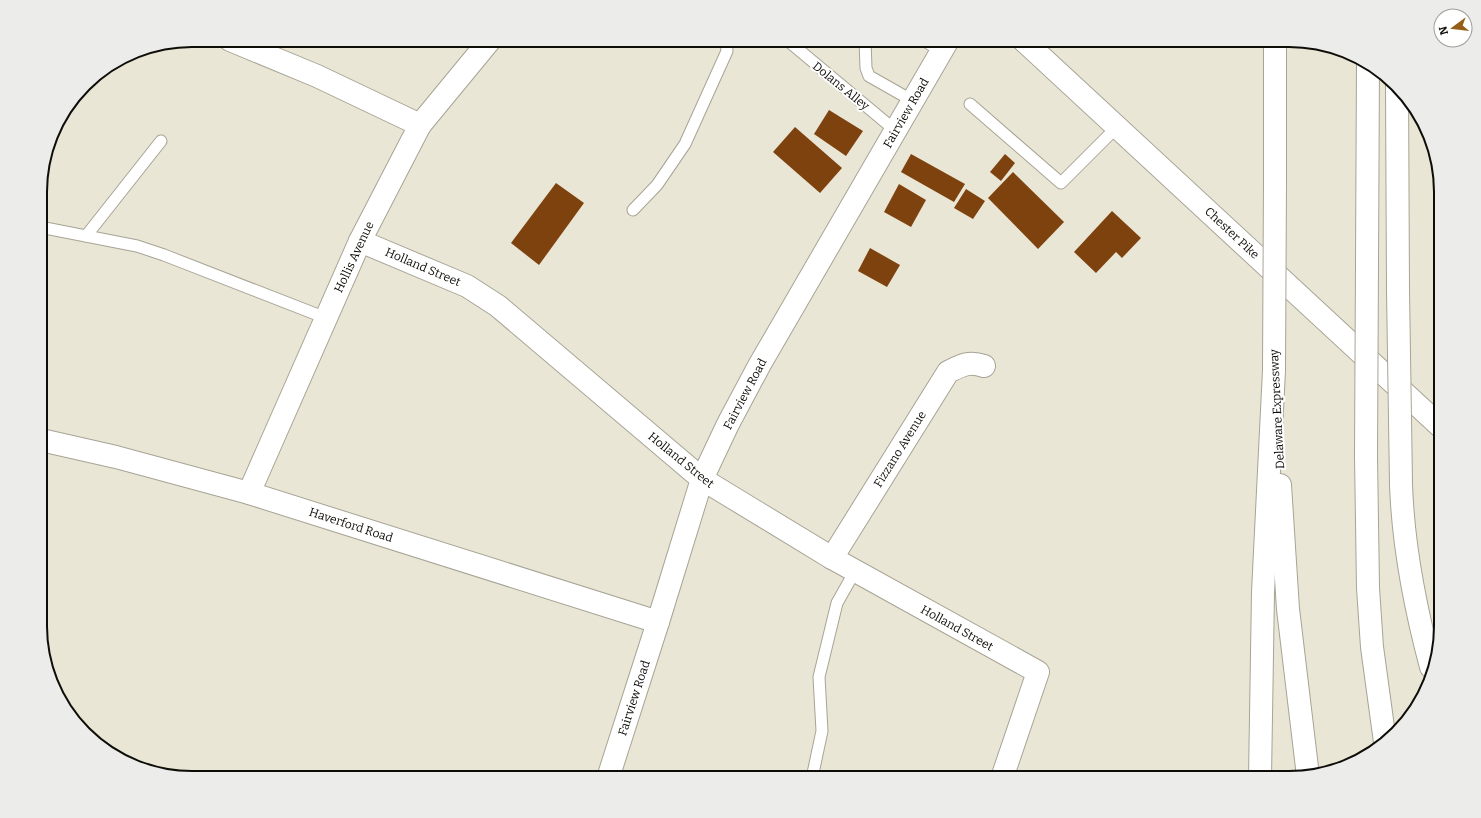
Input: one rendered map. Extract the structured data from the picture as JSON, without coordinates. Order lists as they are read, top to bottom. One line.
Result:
{"streets":{"main road":["Fairview Road","Chester Pike","Hollis Avenue","Holland Street","Delaware Expressway","Fizzano Avenue","Haverford Road"],"lane":["Dolans Alley"]},"crossings":[["Dolans Alley","Fairview Road"],["Fairview Road","Holland Street"],["Fairview Road","Haverford Road"],["Hollis Avenue","Holland Street"],["Hollis Avenue","Haverford Road"],["Holland Street","Fizzano Avenue"]],"north":"left"}
